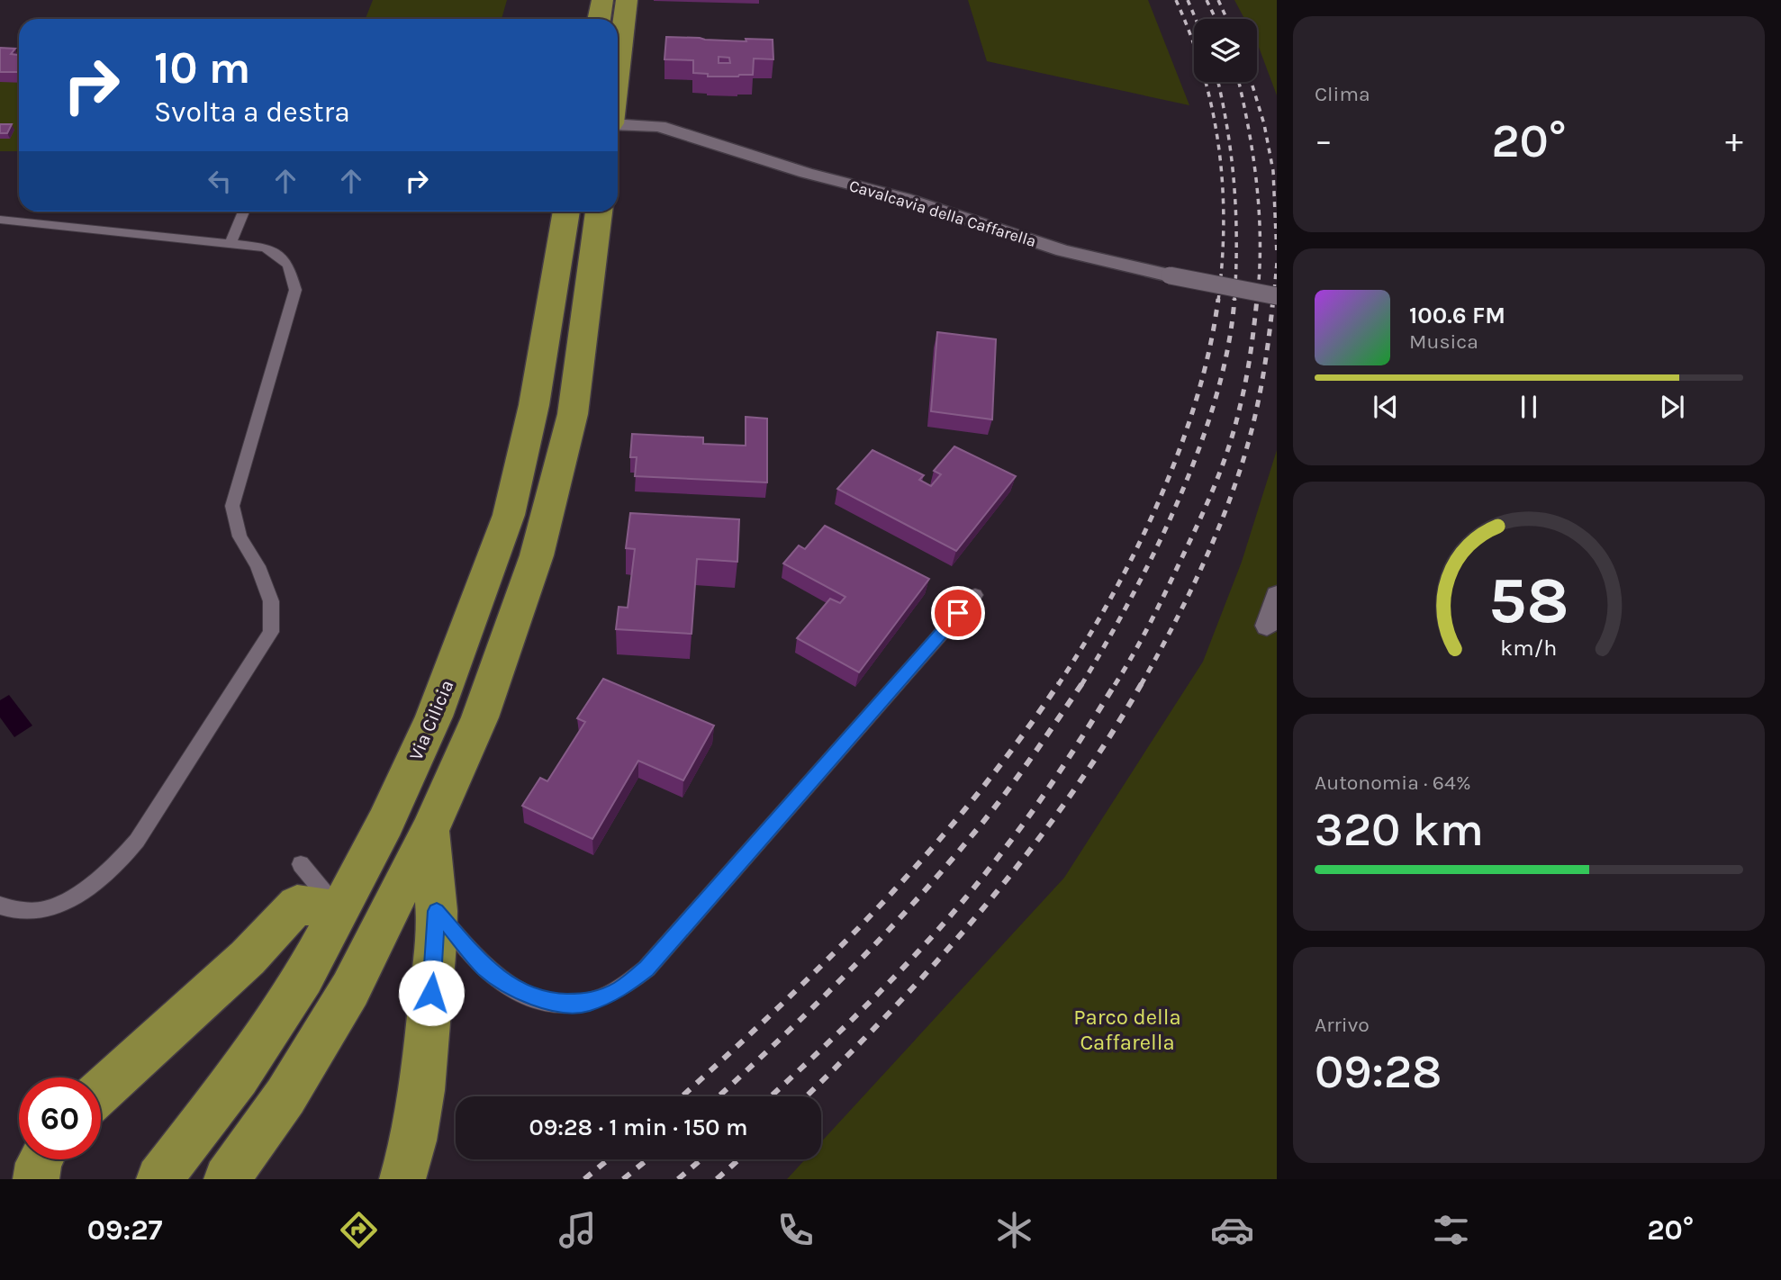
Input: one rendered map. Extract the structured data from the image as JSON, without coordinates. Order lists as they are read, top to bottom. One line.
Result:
{"streets":{"main road":["Via Cilicia"],"street":["Cavalcavia della Caffarella"]},"parks":["Parco della Caffarella"],"page":{"tile":["Clima",["Autonomia · 64%","320 km"],["Arrivo","09:28"]],"turn":["10 m","Svolta a destra"],"heat":["−","20°","+"],"song":["100.6 FM","Musica"],"limit":"60","trip":"09:28 · 1 min · 150 m","tabs":["09:27","20°"],"gauge":["58","km/h"]}}
